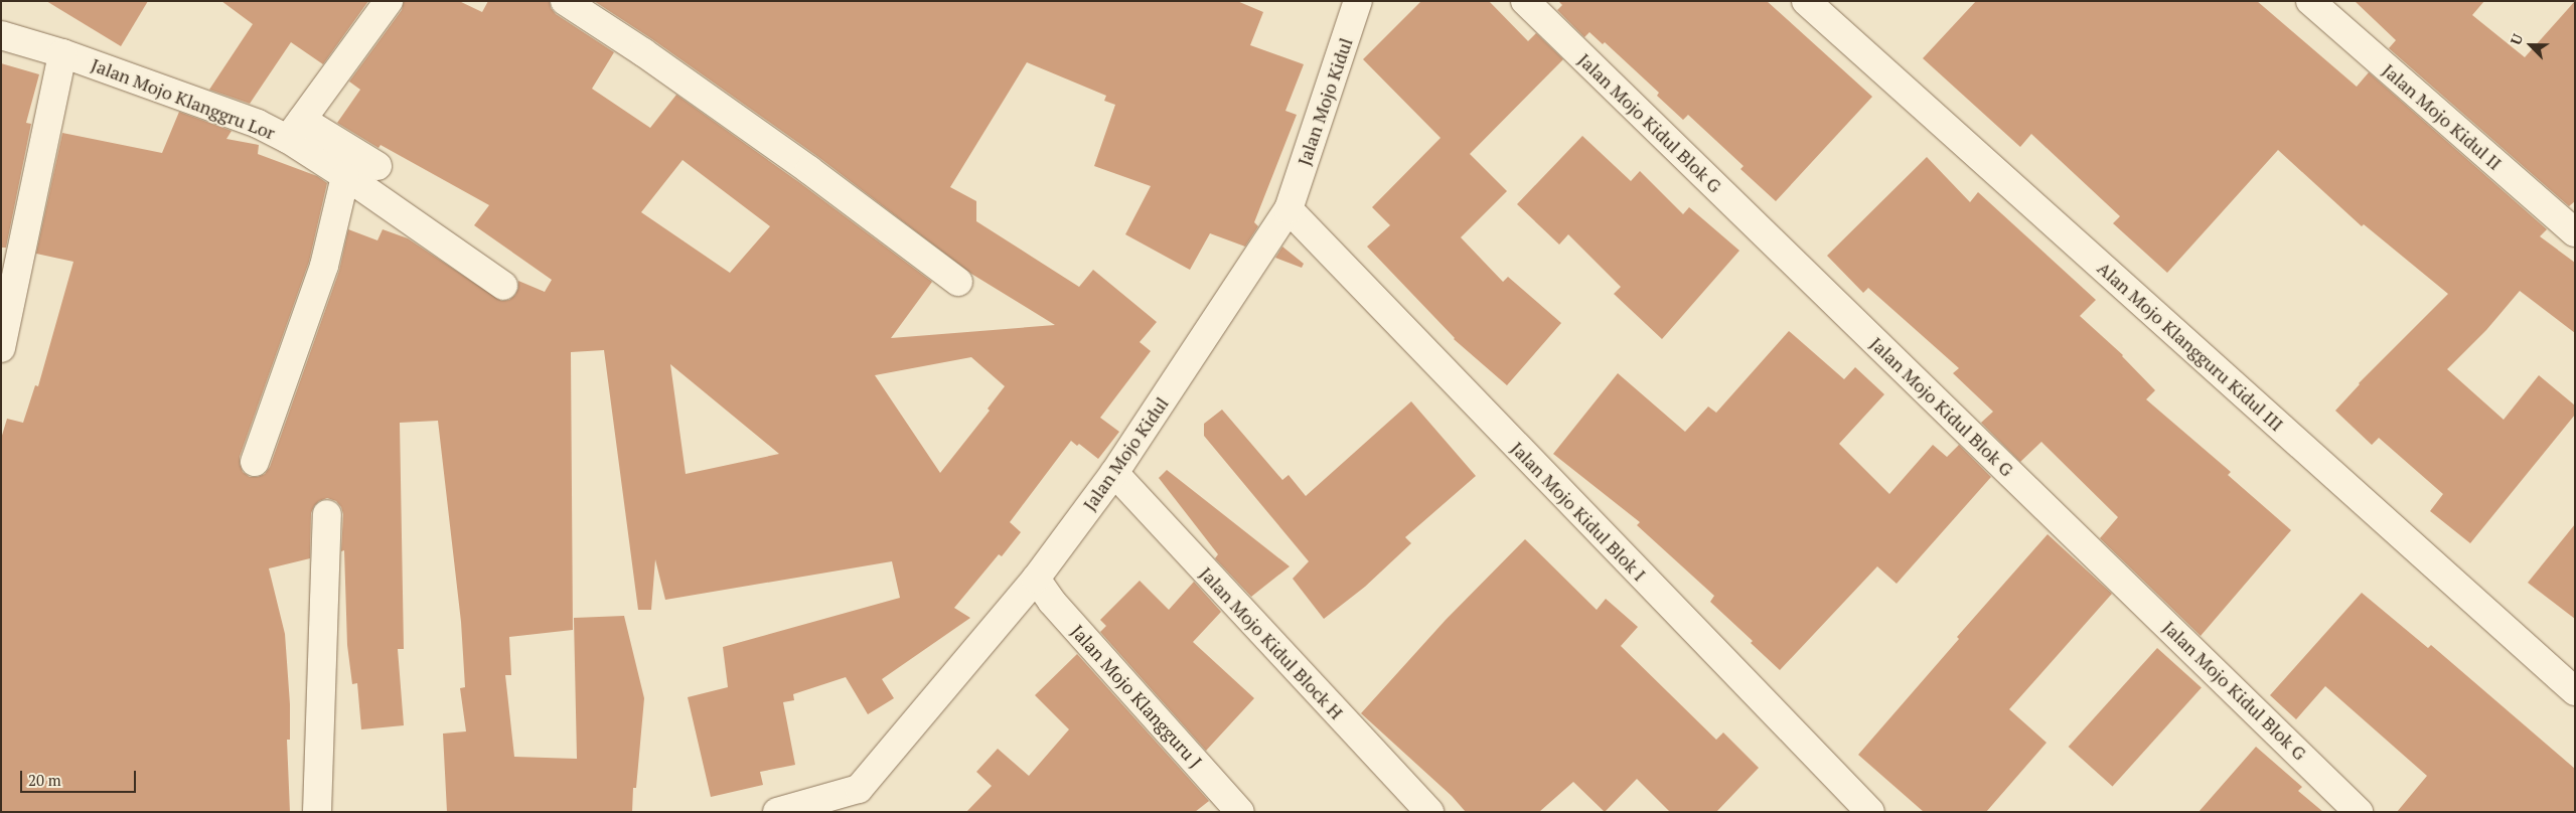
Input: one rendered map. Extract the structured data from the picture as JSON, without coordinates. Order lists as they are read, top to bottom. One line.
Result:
{"streets":{"street":["Jalan Mojo Klanggru Lor","Jalan Mojo Kidul","Jalan Mojo Kidul II","Jalan Mojo Kidul Blok G","Alan Mojo Klangguru Kidul III","Jalan Mojo Kidul Blok I","Jalan Mojo Kidul Block H","Jalan Mojo Klangguru J"]},"crossings":[["Jalan Mojo Kidul","Jalan Mojo Kidul Blok I"],["Jalan Mojo Kidul","Jalan Mojo Kidul Block H"],["Jalan Mojo Kidul","Jalan Mojo Klangguru J"]],"scale_bar":"20 m","north":"top left"}
